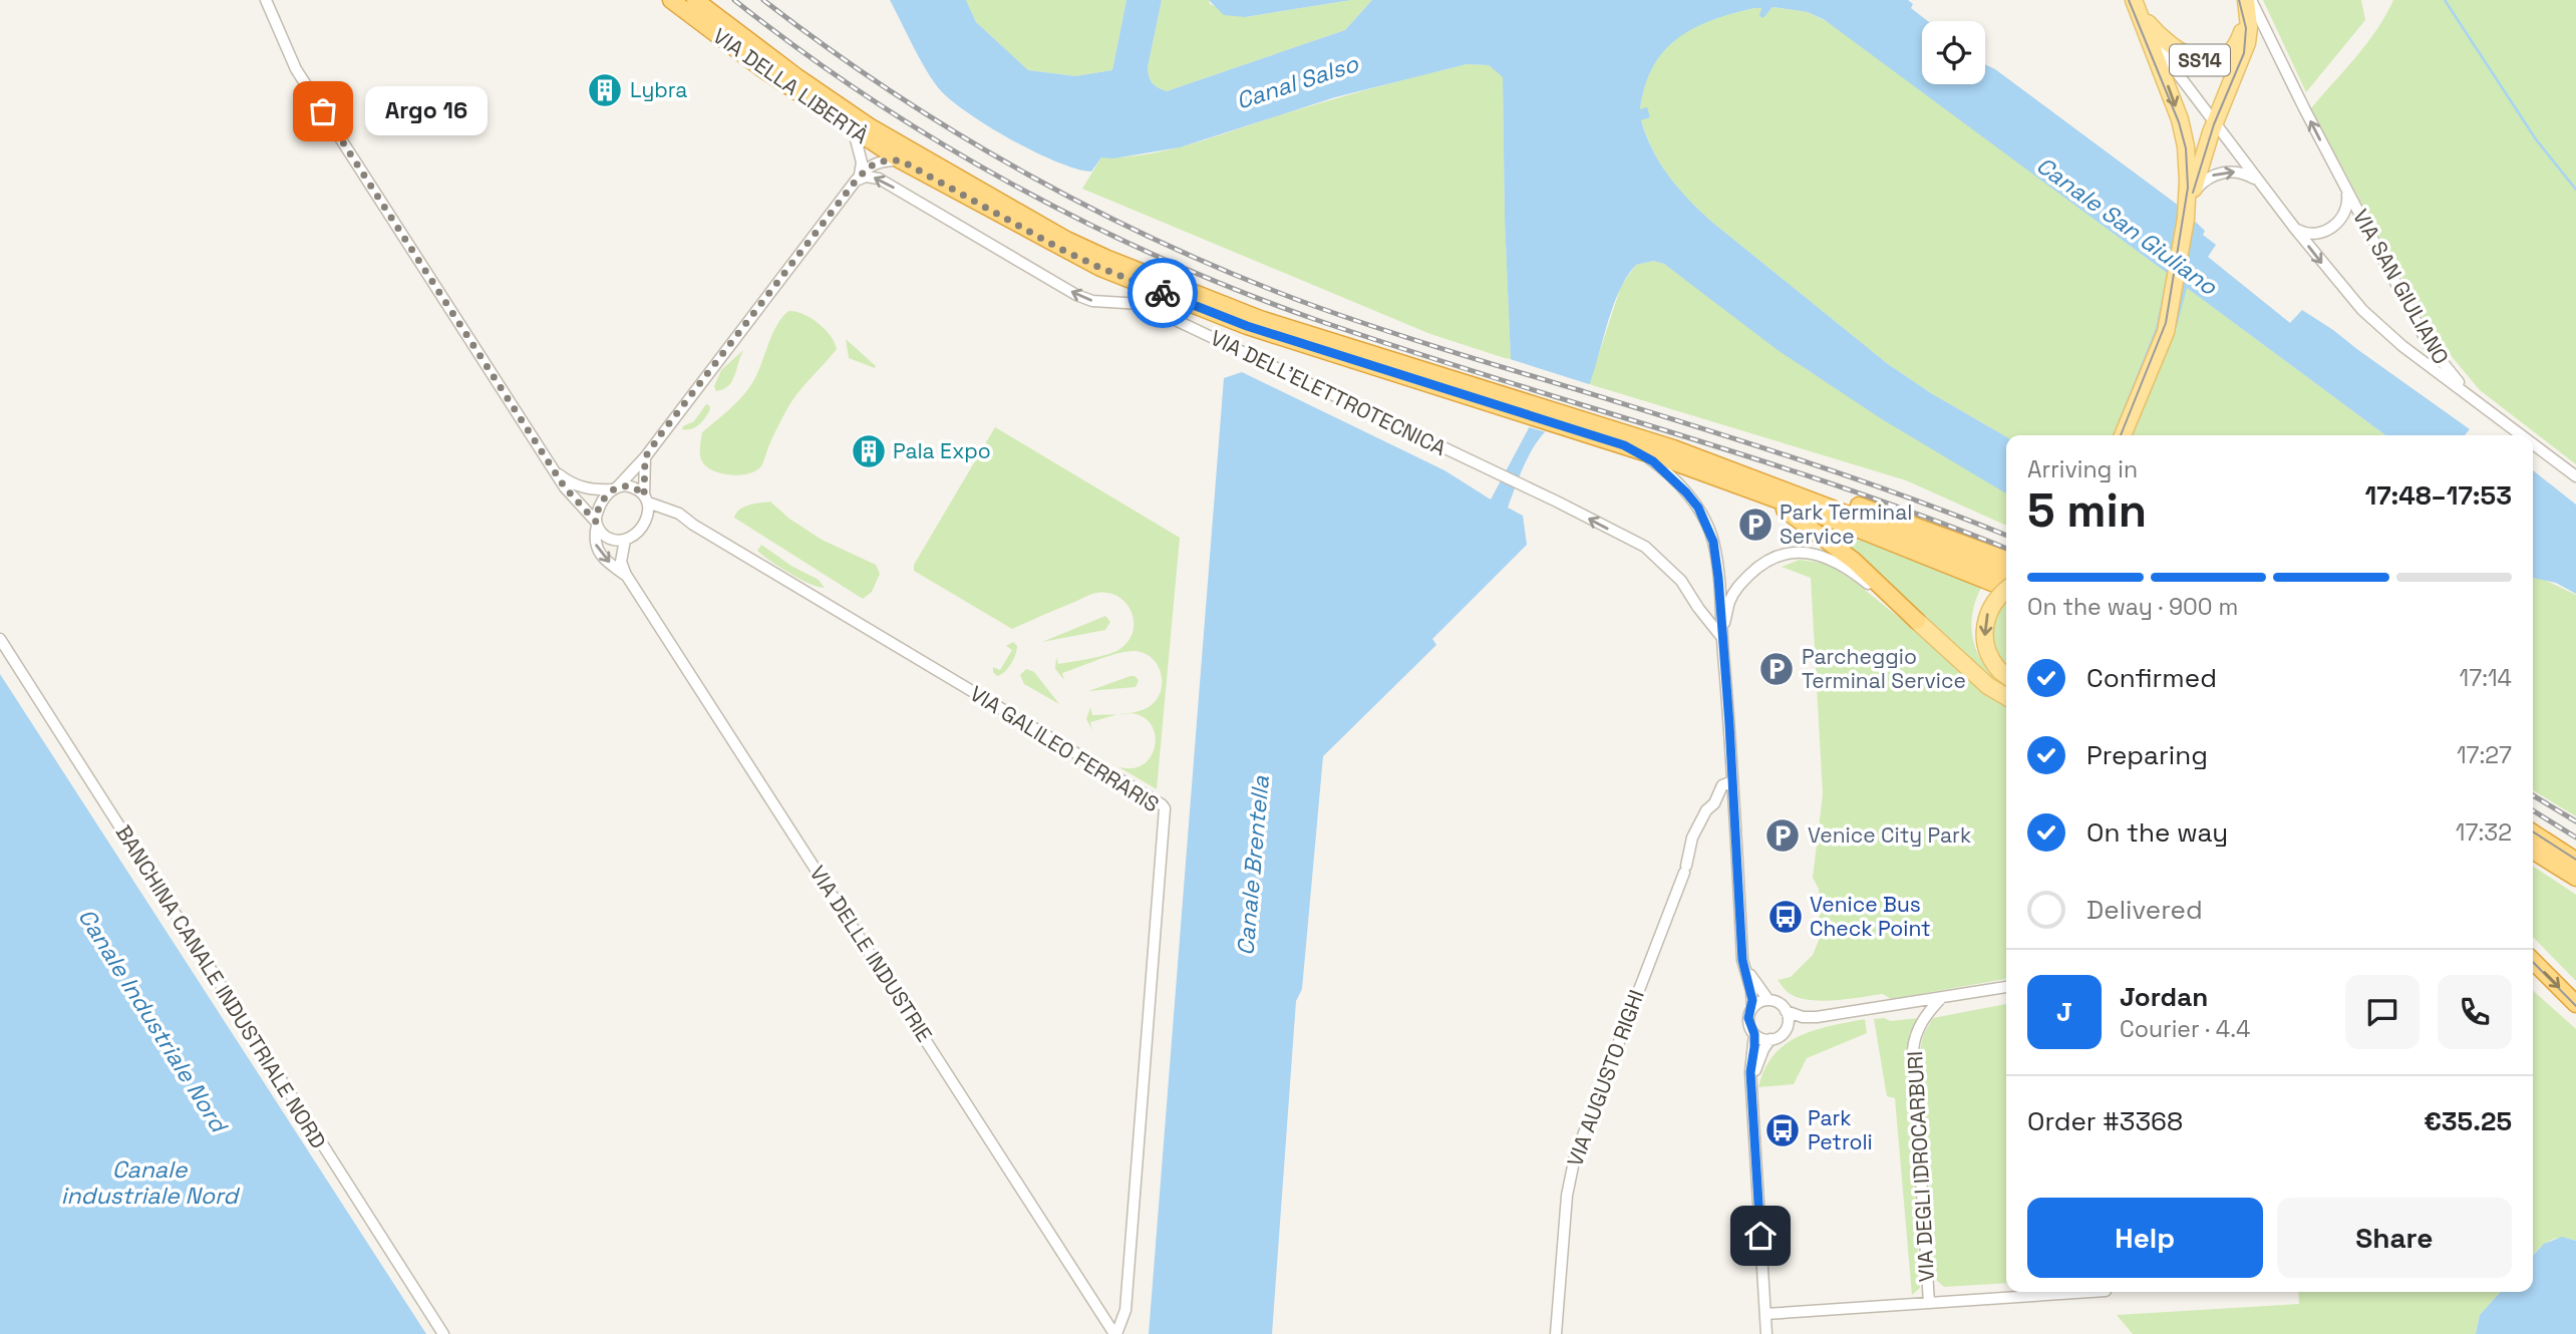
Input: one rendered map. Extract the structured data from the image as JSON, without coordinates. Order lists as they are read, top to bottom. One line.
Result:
{"streets":{"highway":["VIA DELLA LIBERTÀ"],"main road":["SS14"],"street":["VIA SAN GIULIANO","VIA DELL'ELETTROTECNICA","VIA GALILEO FERRARIS","VIA DELLE INDUSTRIE","BANCHINA CANALE INDUSTRIALE NORD","VIA AUGUSTO RIGHI","VIA DEGLI IDROCARBURI"]},"crossings":[["SS14","VIA SAN GIULIANO"],["VIA GALILEO FERRARIS","VIA DELLE INDUSTRIE"]],"one_way":["VIA DELL'ELETTROTECNICA"],"water":["Canal Salso","Canale San Giuliano","Canale Brentella","Canale Industriale Nord","Canale industriale Nord"],"places":{"building":["Lybra","Pala Expo"],"other":["Argo 16"],"parking":["Park Terminal Service","Parcheggio Terminal Service","Venice City Park"],"bus stop":["Venice Bus Check Point","Park Petroli"]},"page":{"bubble":"Argo 16","heading":["5 min","Arriving in","17:48–17:53"],"panel":["Jordan","Courier · 4.4","Order #3368","€35.25"],"bar":"On the way · 900 m","list":[["Confirmed","17:14"],["Preparing","17:27"],["On the way","17:32"],"Delivered"],"round":"J","buttons":["Help","Share"]}}
